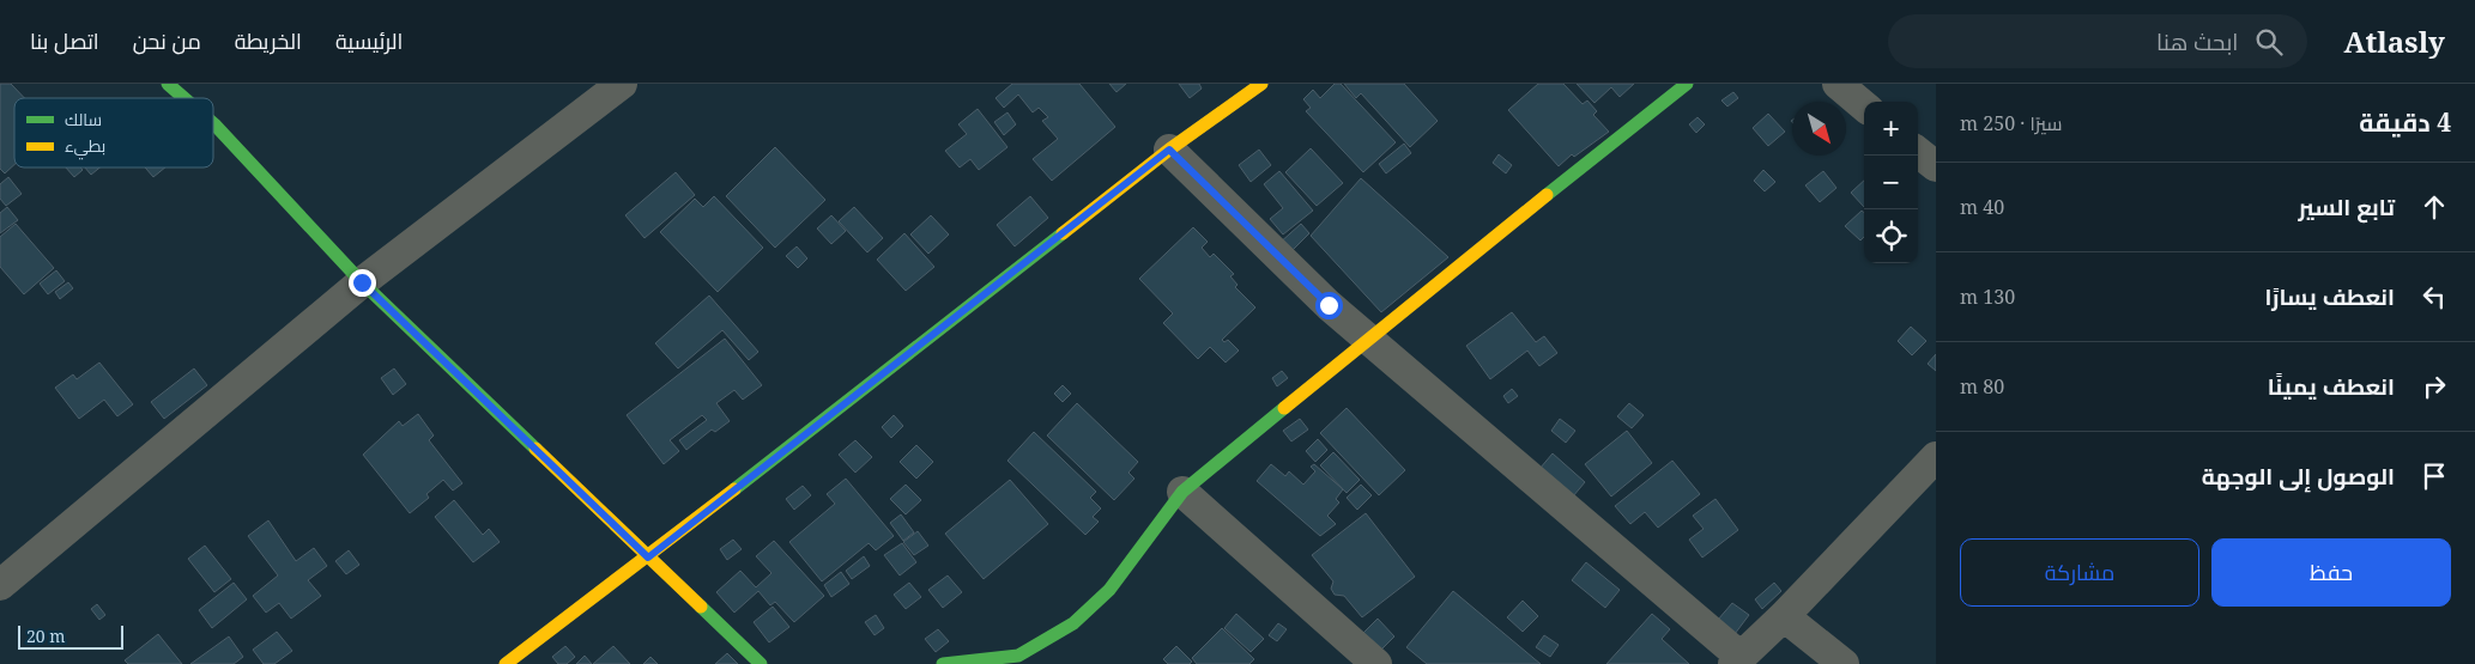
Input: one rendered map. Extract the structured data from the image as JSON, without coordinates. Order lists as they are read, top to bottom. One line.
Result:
{"legend":["سالك","بطيء"],"scale_bar":"20 m","north":"bottom right","page":{"header":"Atlasly","search":"ابحث هنا","nav":["الرئيسية","الخريطة","من نحن","اتصل بنا"],"heading":["4 دقيقة","سيرًا · 250 m"],"map_buttons":["+","−"],"list":[["تابع السير","40 m"],["انعطف يسارًا","130 m"],["انعطف يمينًا","80 m"],"الوصول إلى الوجهة"],"buttons":["حفظ","مشاركة"],"scale":"20 m"}}
